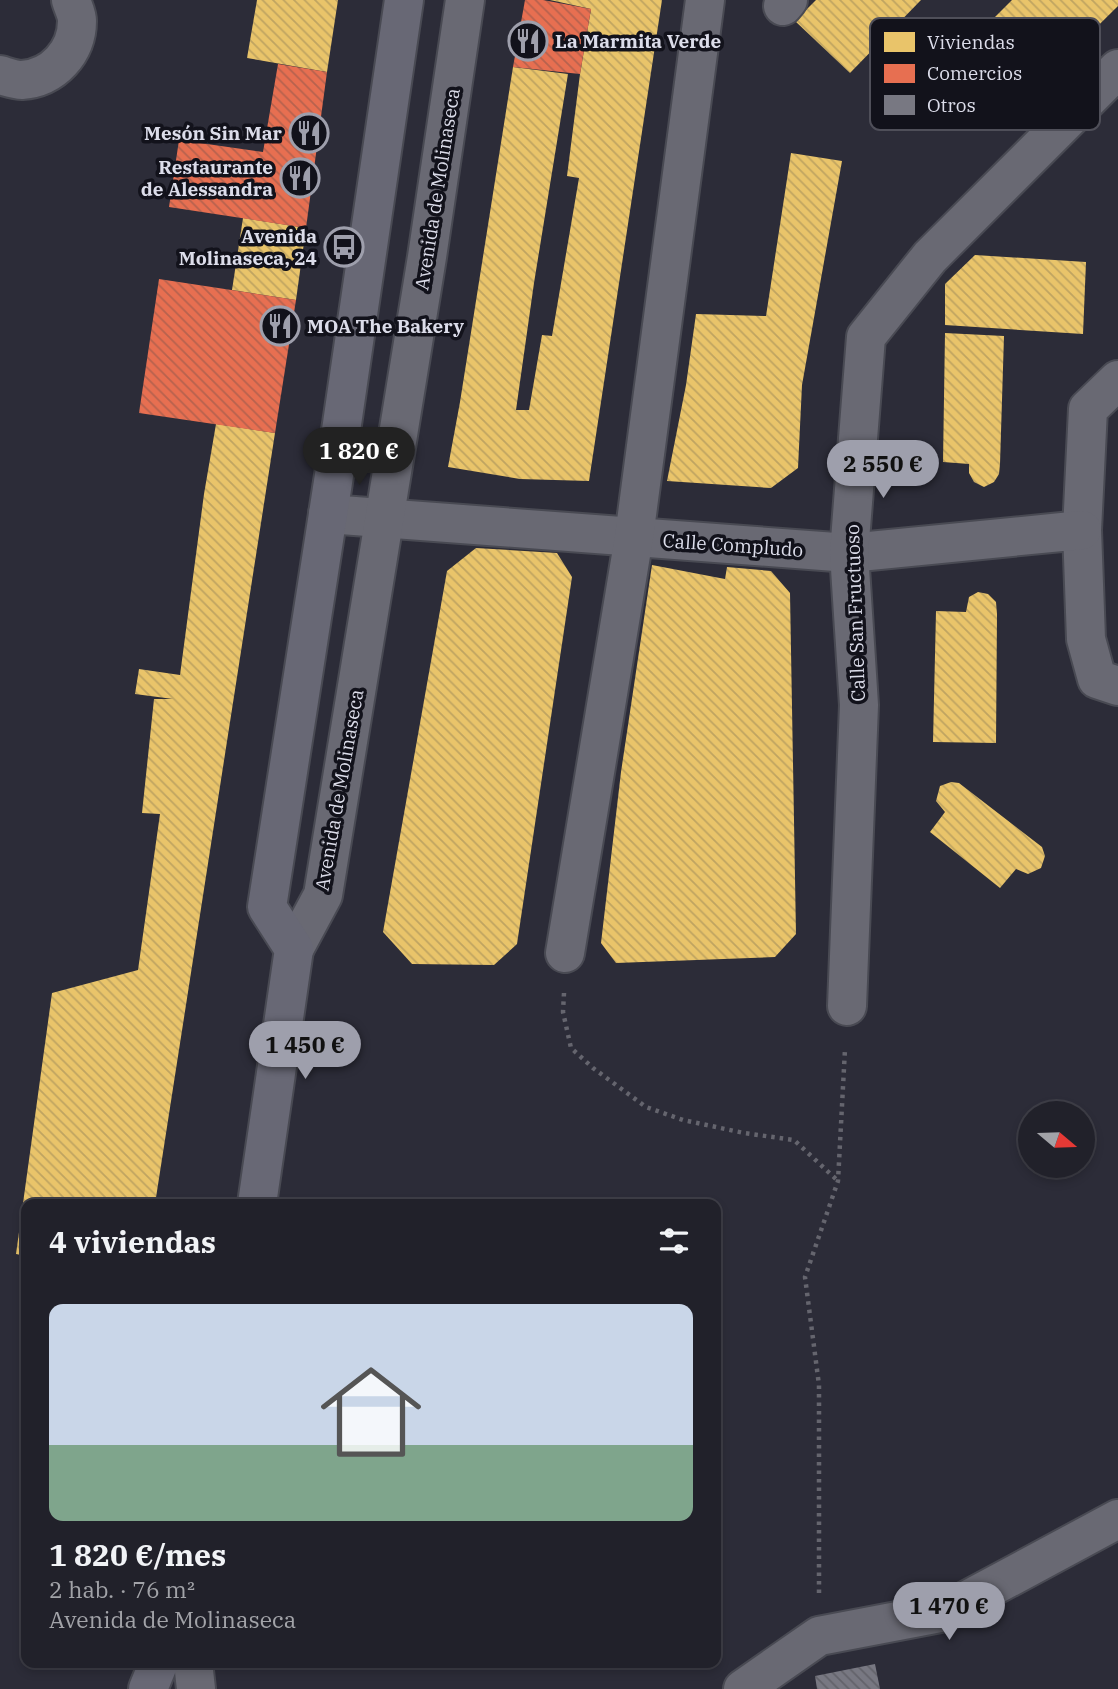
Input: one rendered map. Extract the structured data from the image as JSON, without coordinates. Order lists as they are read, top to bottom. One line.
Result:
{"streets":{"street":["Avenida de Molinaseca","Calle Compludo","Calle San Fructuoso"]},"crossings":[["Avenida de Molinaseca","Calle Compludo"],["Calle Compludo","Calle San Fructuoso"]],"places":{"restaurant":["La Marmita Verde","Mesón Sin Mar","Restaurante de Alessandra","MOA The Bakery"],"bus stop":["Avenida Molinaseca, 24"]},"legend":["Viviendas","Comercios","Otros"],"north":"right","page":{"price":["1 820 €","2 550 €","1 450 €","1 470 €"],"heading":"4 viviendas","list":[{"name":"1 820 €/mes","note":"2 hab. · 76 m² · Avenida de Molinaseca"}]}}
